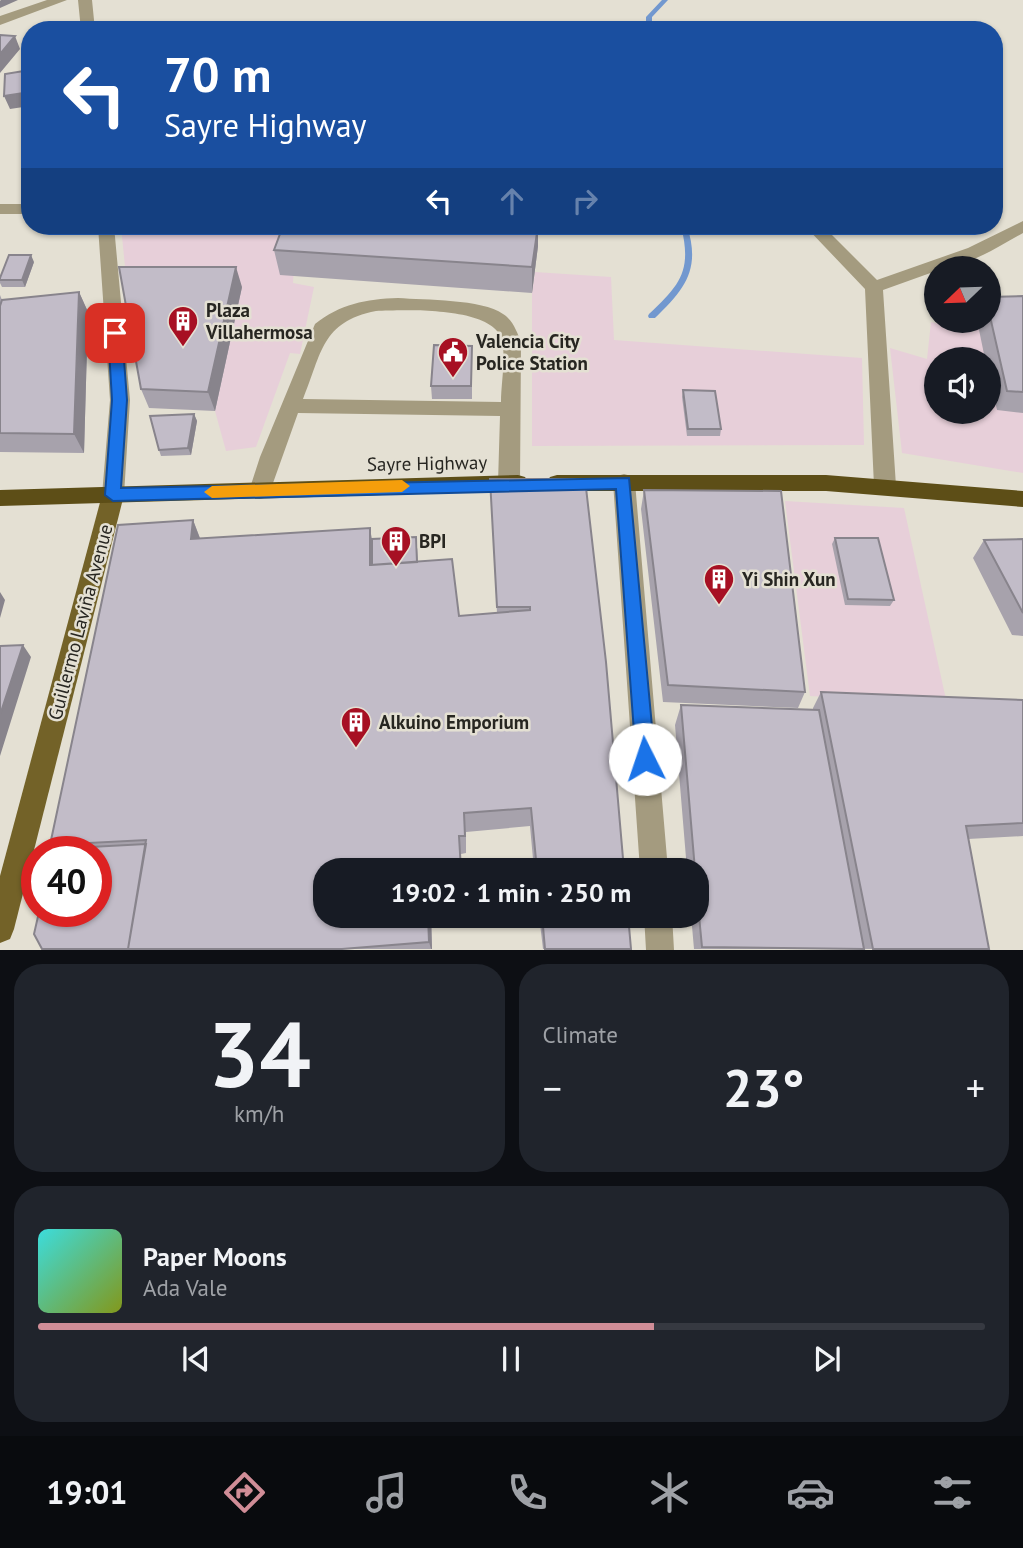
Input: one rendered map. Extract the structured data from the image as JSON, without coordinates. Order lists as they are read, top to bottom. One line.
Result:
{"streets":{"highway":["Sayre Highway"],"main road":["Guillermo Laviña Avenue"]},"crossings":[["Sayre Highway","Guillermo Laviña Avenue"]],"places":{"building":["Plaza Villahermosa","BPI","Yi Shin Xun","Alkuino Emporium"],"public building":["Valencia City Police Station"]},"north":"bottom left","page":{"turn":["70 m","Sayre Highway"],"limit":"40","trip":"19:02 · 1 min · 250 m","tile":[["34","km/h"],"Climate"],"heat":["−","23°","+"],"song":["Paper Moons","Ada Vale"],"tabs":"19:01"}}
